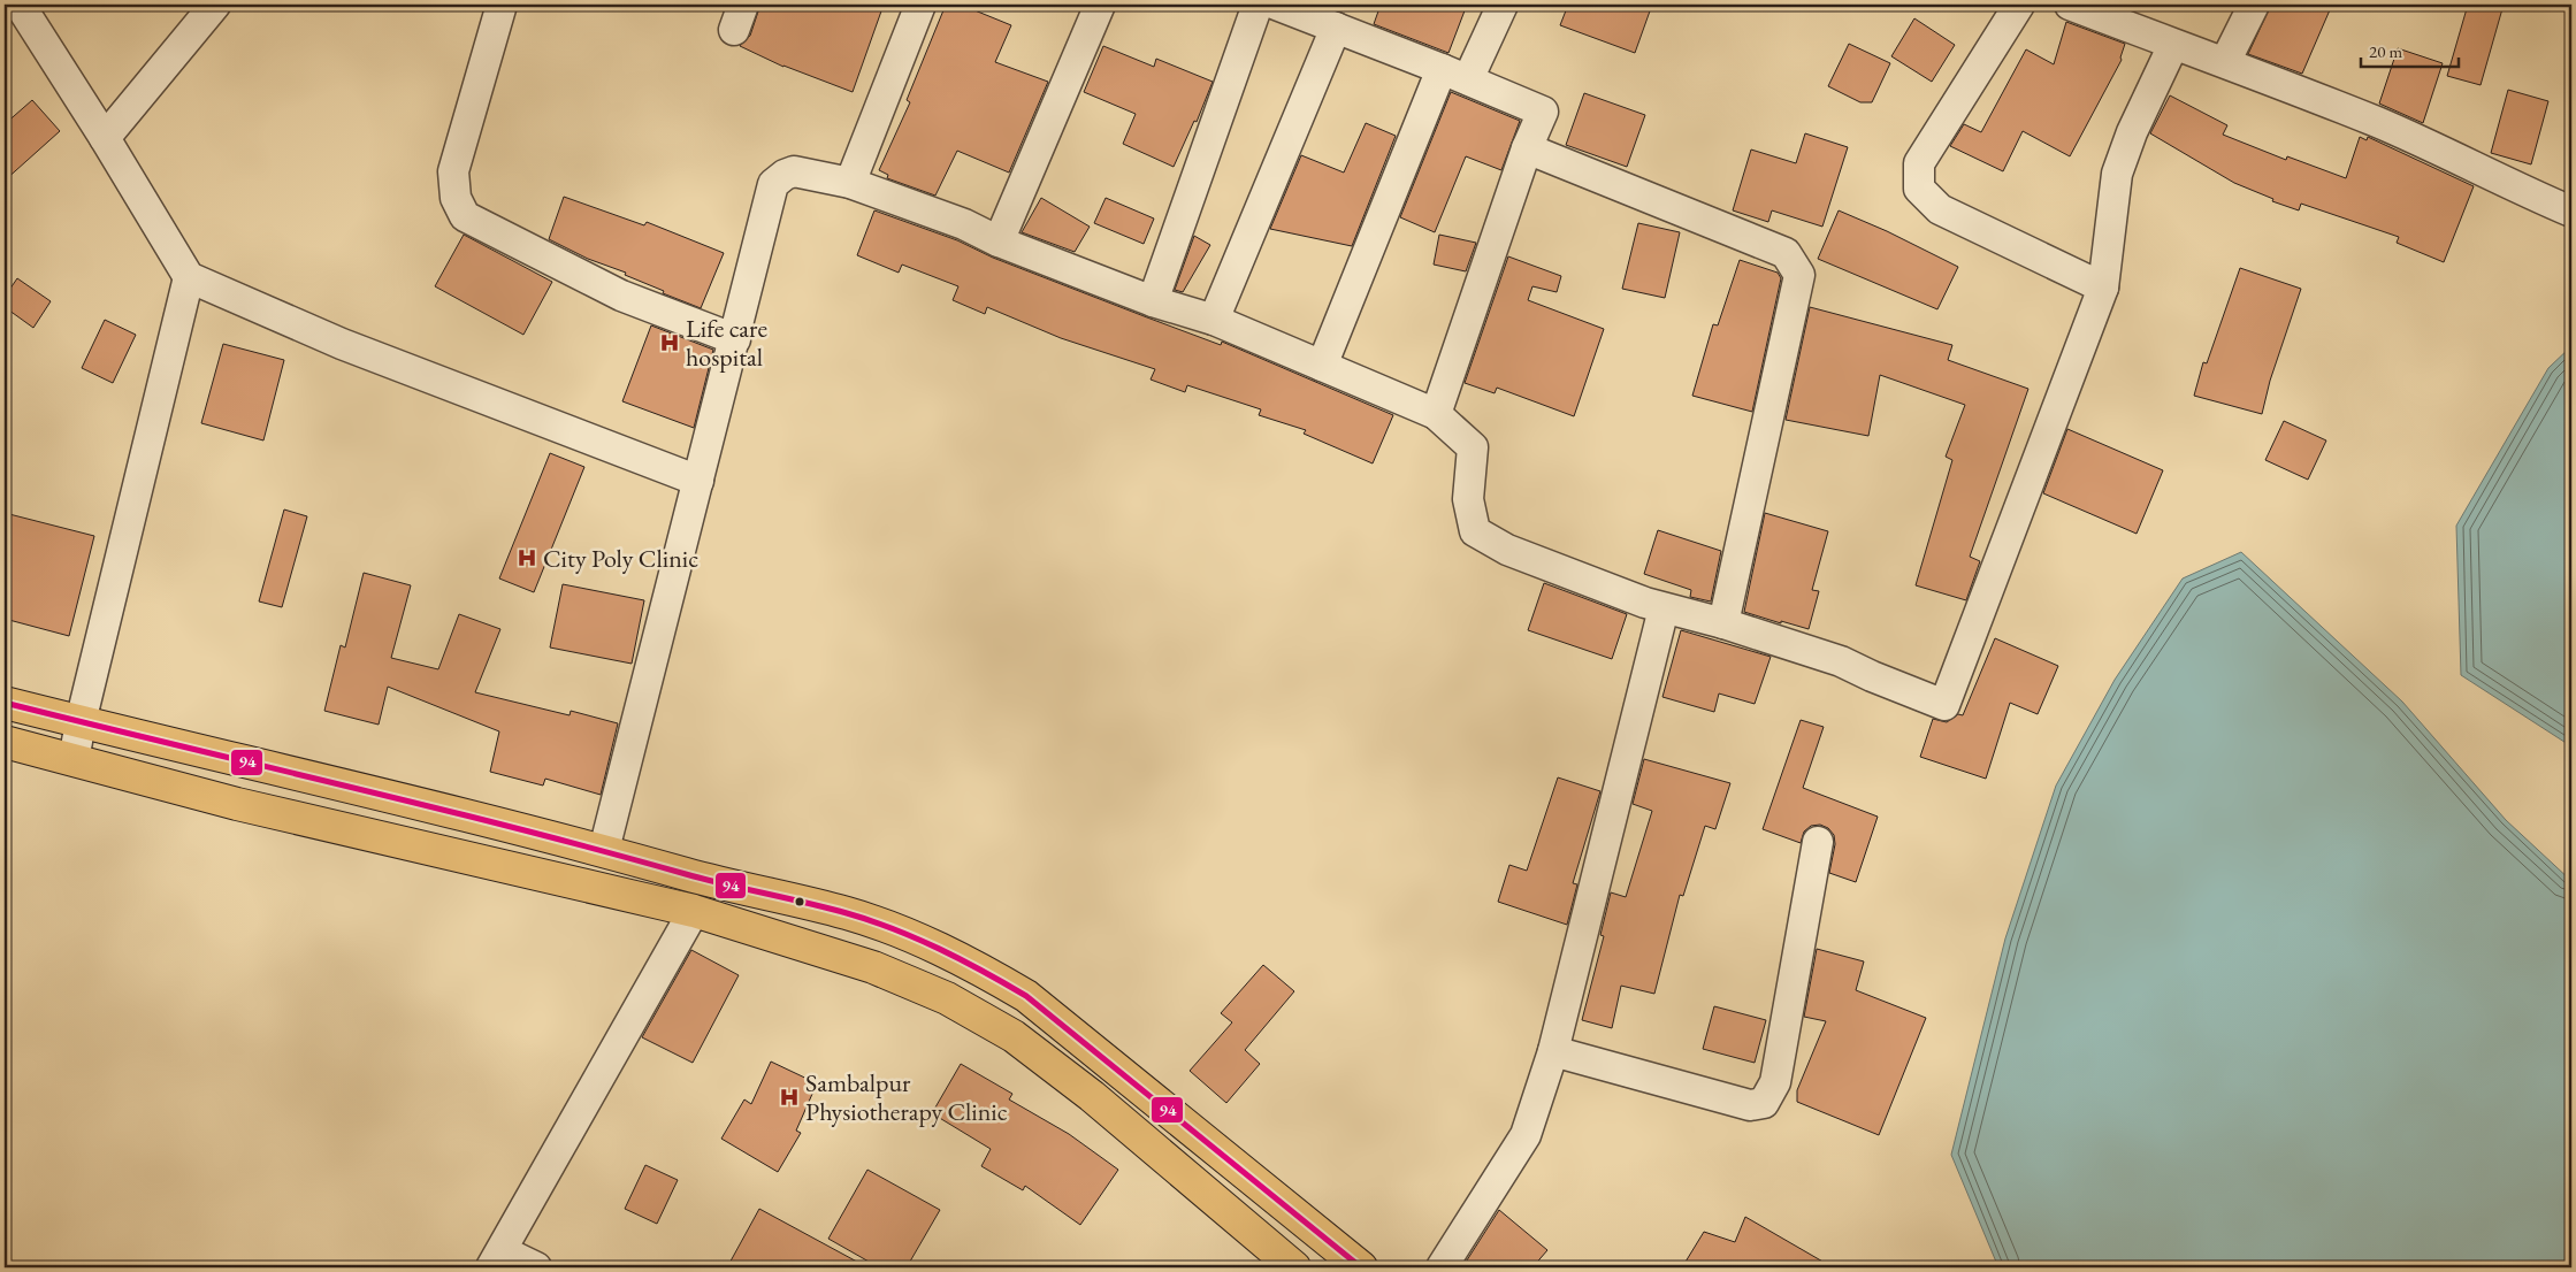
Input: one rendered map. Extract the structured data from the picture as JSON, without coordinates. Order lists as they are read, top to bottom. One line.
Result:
{"places":{"hospital":["Life care hospital","City Poly Clinic","Sambalpur Physiotherapy Clinic"]},"lines":["transit line 94"],"scale_bar":"20 m"}
